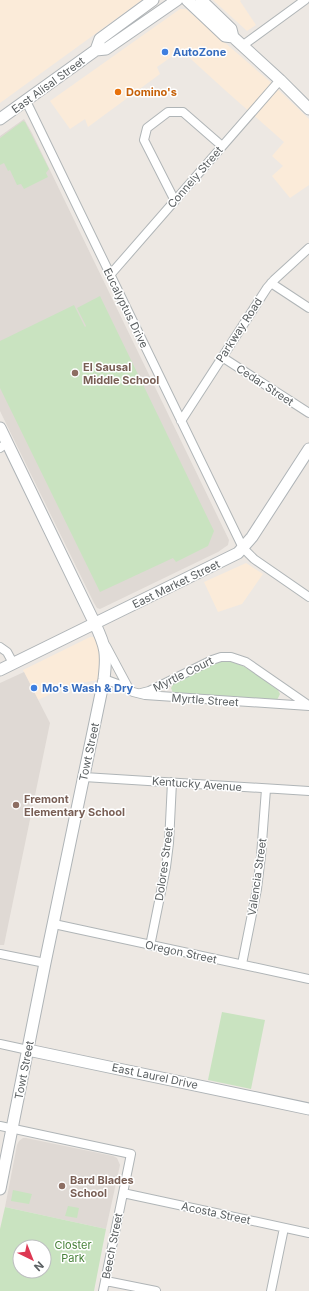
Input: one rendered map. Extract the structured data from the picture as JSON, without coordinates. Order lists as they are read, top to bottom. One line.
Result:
{"streets":{"street":["East Alisal Street","Connely Street","Eucalyptus Drive","Parkway Road","Cedar Street","East Market Street","Myrtle Court","Myrtle Street","Towt Street","Kentucky Avenue","Dolores Street","Valencia Street","Oregon Street","East Laurel Drive","Acosta Street","Beech Street"]},"crossings":[["East Alisal Street","Eucalyptus Drive"],["Connely Street","Eucalyptus Drive"],["Eucalyptus Drive","Parkway Road"],["Eucalyptus Drive","East Market Street"],["Parkway Road","Cedar Street"],["East Market Street","Towt Street"],["Myrtle Court","Myrtle Street"],["Myrtle Street","Towt Street"],["Towt Street","Kentucky Avenue"],["Towt Street","Oregon Street"],["Towt Street","East Laurel Drive"],["Towt Street","Beech Street"],["Kentucky Avenue","Dolores Street"],["Kentucky Avenue","Valencia Street"],["Dolores Street","Oregon Street"],["Valencia Street","Oregon Street"],["Acosta Street","Beech Street"]],"parks":["Closter Park"],"places":["AutoZone","Domino's","El Sausal Middle School","Mo's Wash & Dry","Fremont Elementary School","Bard Blades School"],"north":"bottom right"}
